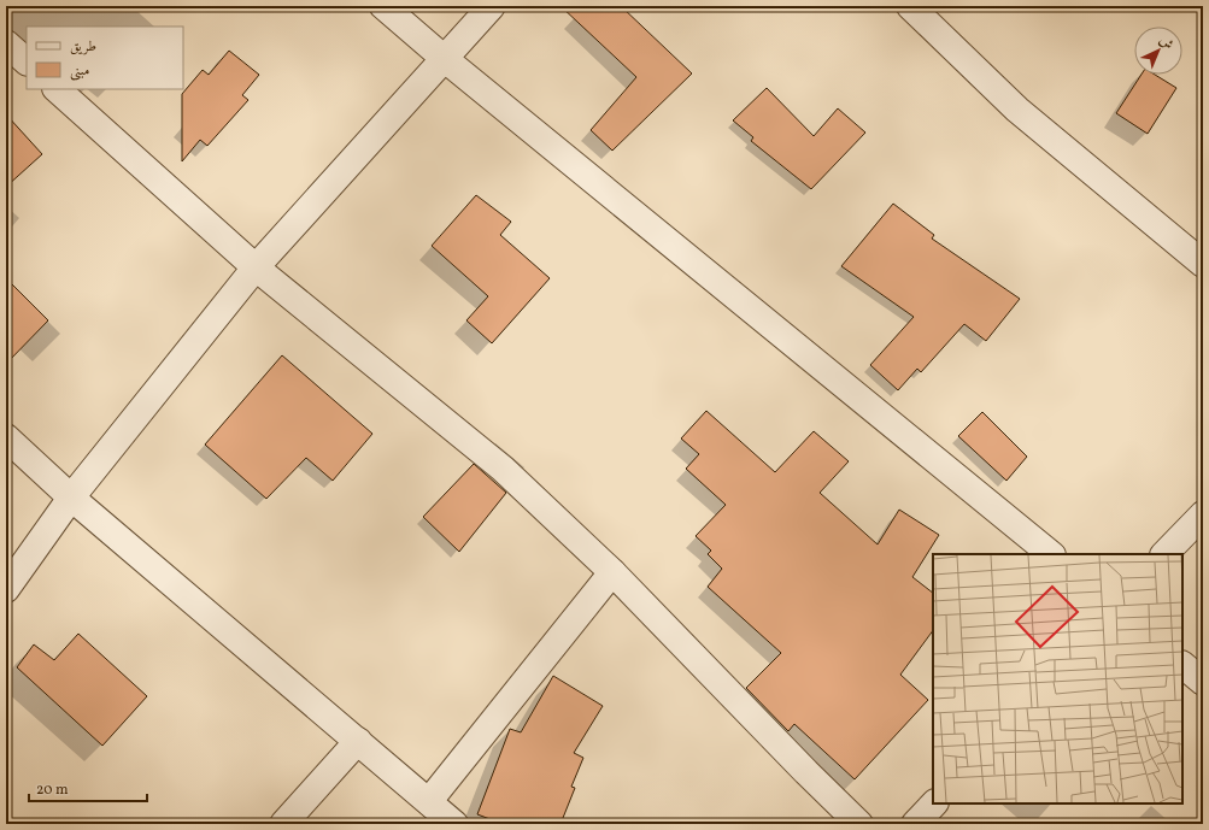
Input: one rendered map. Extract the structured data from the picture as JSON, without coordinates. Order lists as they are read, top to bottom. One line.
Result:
{"legend":["طريق","مبنى"],"scale_bar":"20 m","north":"top right"}
